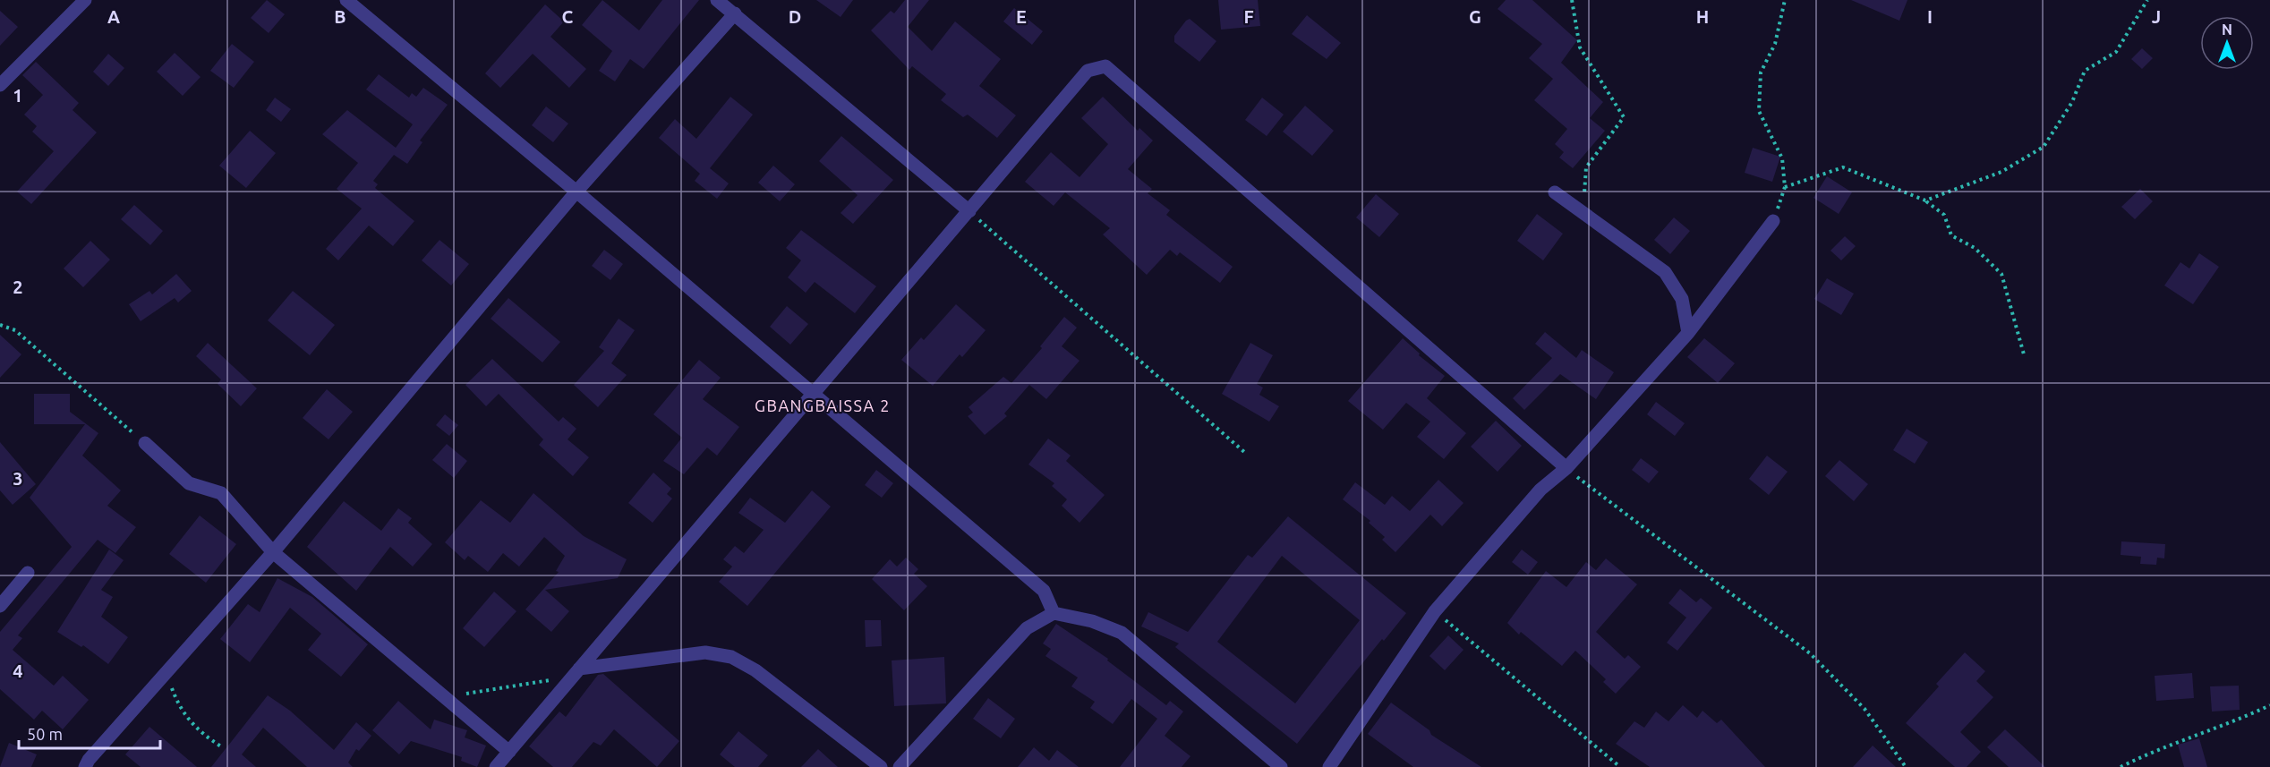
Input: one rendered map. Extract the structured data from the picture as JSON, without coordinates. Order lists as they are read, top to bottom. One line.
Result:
{"districts":["GBANGBAISSA 2"],"scale_bar":"50 m","north":"top","grid":{"columns":["A","B","C","D","E","F","G","H","I","J"],"rows":["1","2","3","4"]}}
